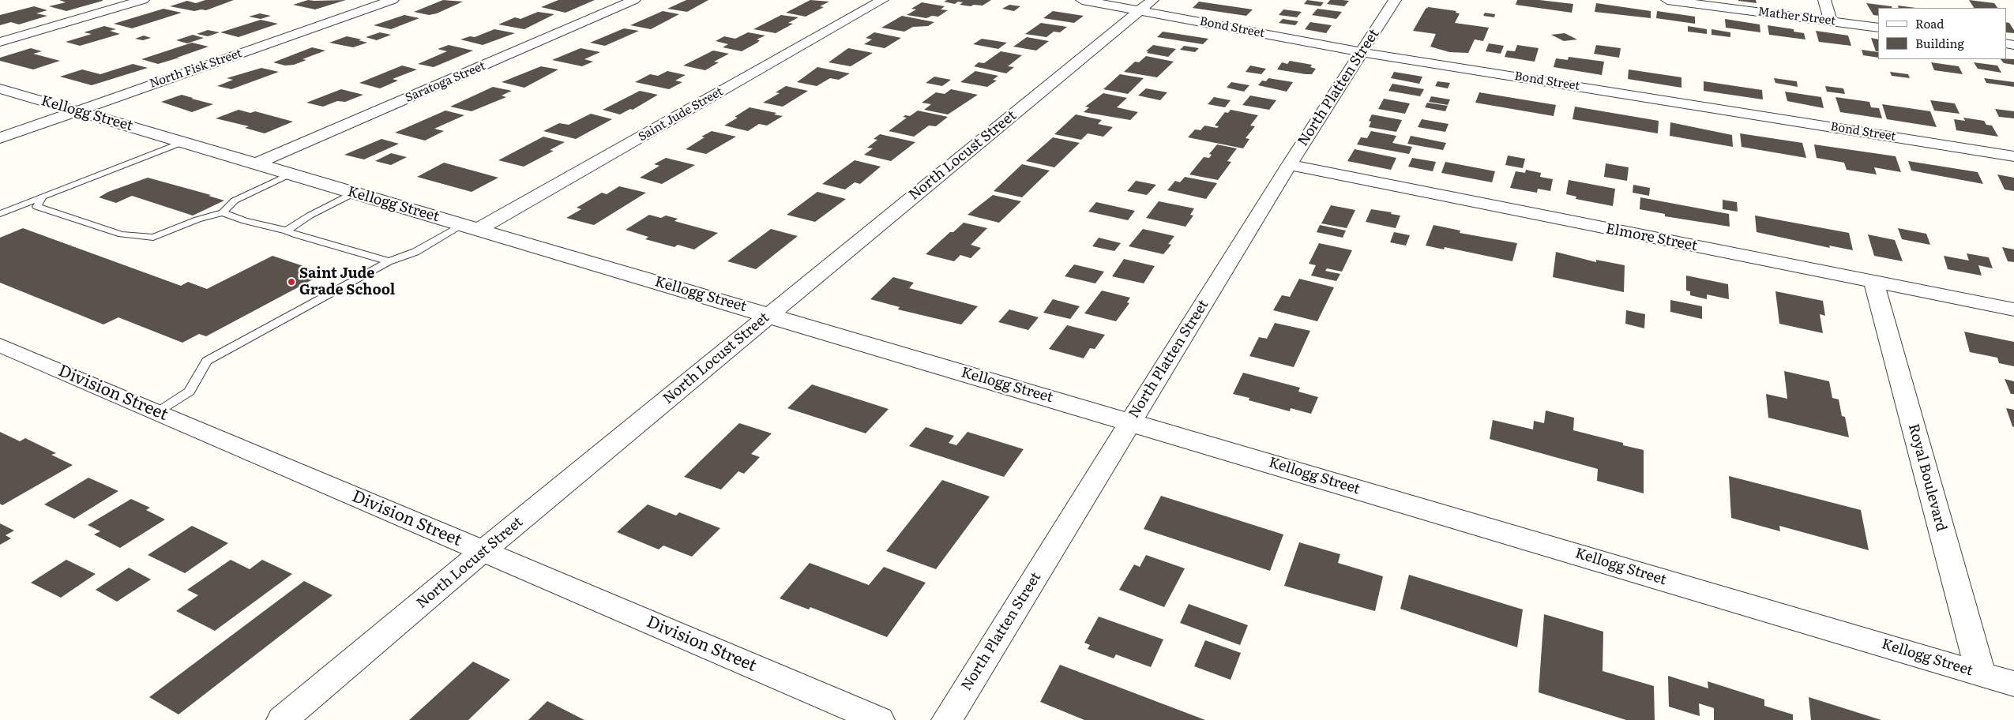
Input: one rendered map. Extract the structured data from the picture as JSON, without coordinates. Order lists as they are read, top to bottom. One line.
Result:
{"streets":{"street":["Mather Street","Bond Street","North Fisk Street","Saratoga Street","North Platten Street","Kellogg Street","Saint Jude Street","North Locust Street","Elmore Street","Division Street","Royal Boulevard"]},"crossings":[["Bond Street","North Platten Street"],["Bond Street","North Locust Street"],["North Fisk Street","Kellogg Street"],["Saratoga Street","Kellogg Street"],["North Platten Street","Kellogg Street"],["North Platten Street","Elmore Street"],["Kellogg Street","Saint Jude Street"],["Kellogg Street","North Locust Street"],["Kellogg Street","Royal Boulevard"],["North Locust Street","Division Street"],["Elmore Street","Royal Boulevard"]],"places":["Saint Jude Grade School"],"legend":["Road","Building"]}
